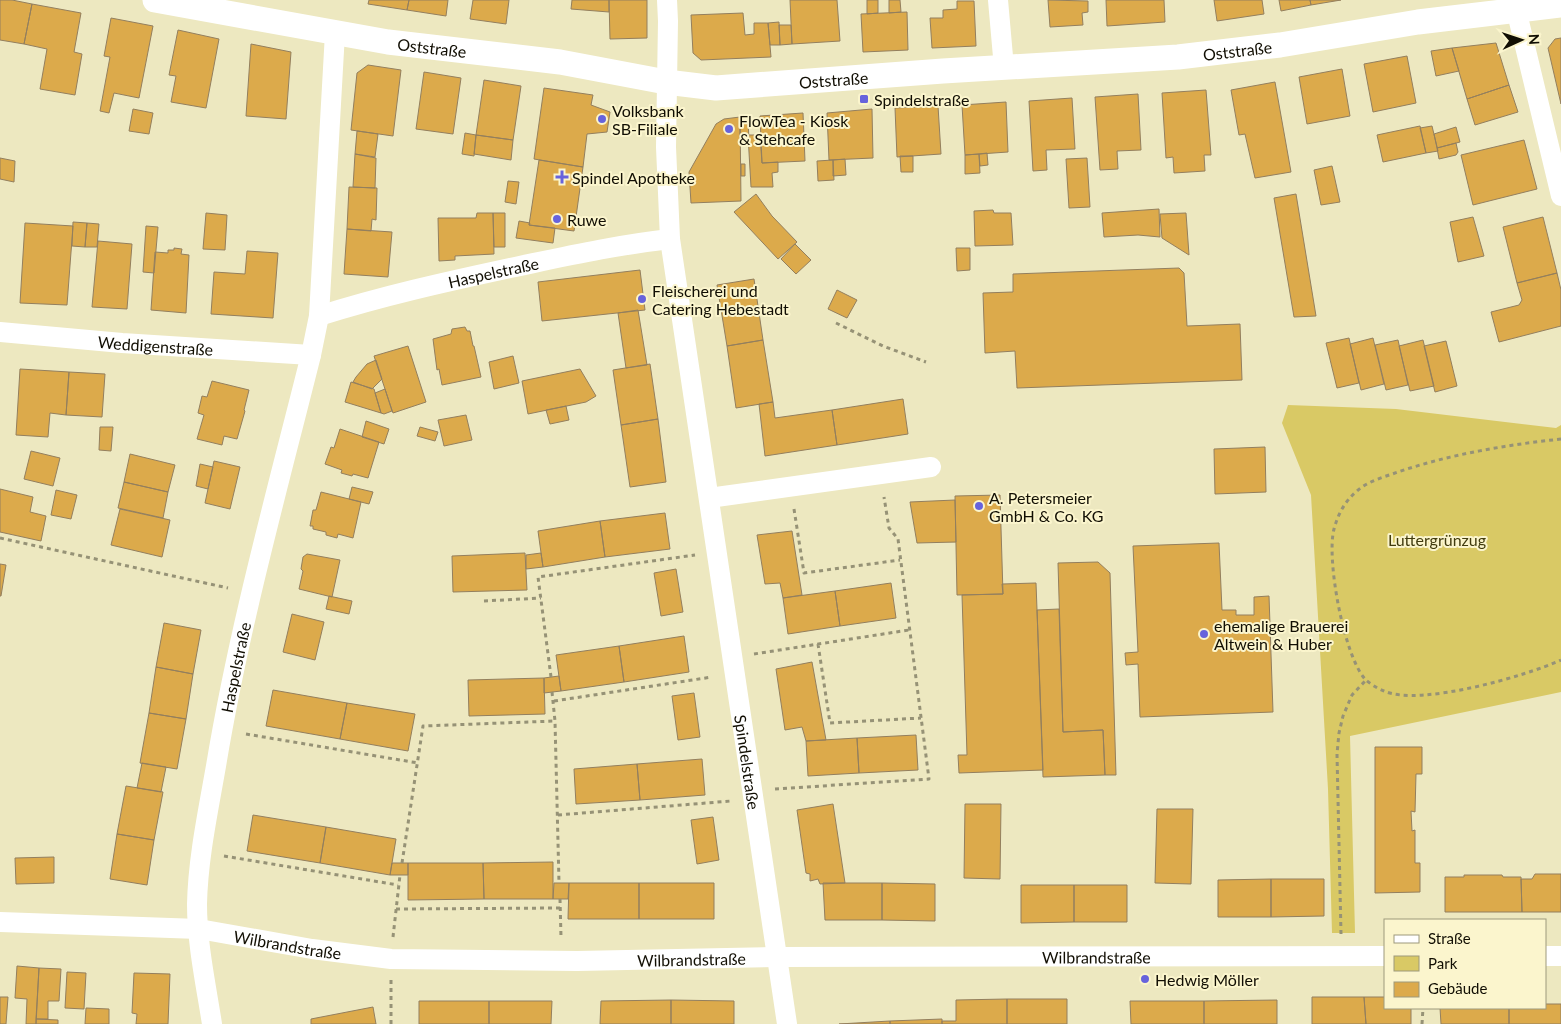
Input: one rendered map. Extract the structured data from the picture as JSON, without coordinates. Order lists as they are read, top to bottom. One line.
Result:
{"streets":{"street":["Oststraße","Haspelstraße","Weddigenstraße","Spindelstraße","Wilbrandstraße"]},"crossings":[["Oststraße","Haspelstraße"],["Oststraße","Spindelstraße"],["Haspelstraße","Weddigenstraße"],["Haspelstraße","Spindelstraße"],["Haspelstraße","Wilbrandstraße"],["Spindelstraße","Wilbrandstraße"]],"parks":["Luttergrünzug"],"places":{"transit":["Spindelstraße"],"other":["Volksbank SB-Filiale","FlowTea - Kiosk & Stehcafe","Ruwe","Fleischerei und Catering Hebestadt","A. Petersmeier GmbH & Co. KG","ehemalige Brauerei Altwein & Huber","Hedwig Möller"],"health":["Spindel Apotheke"]},"legend":["Straße","Park","Gebäude"],"north":"right"}
